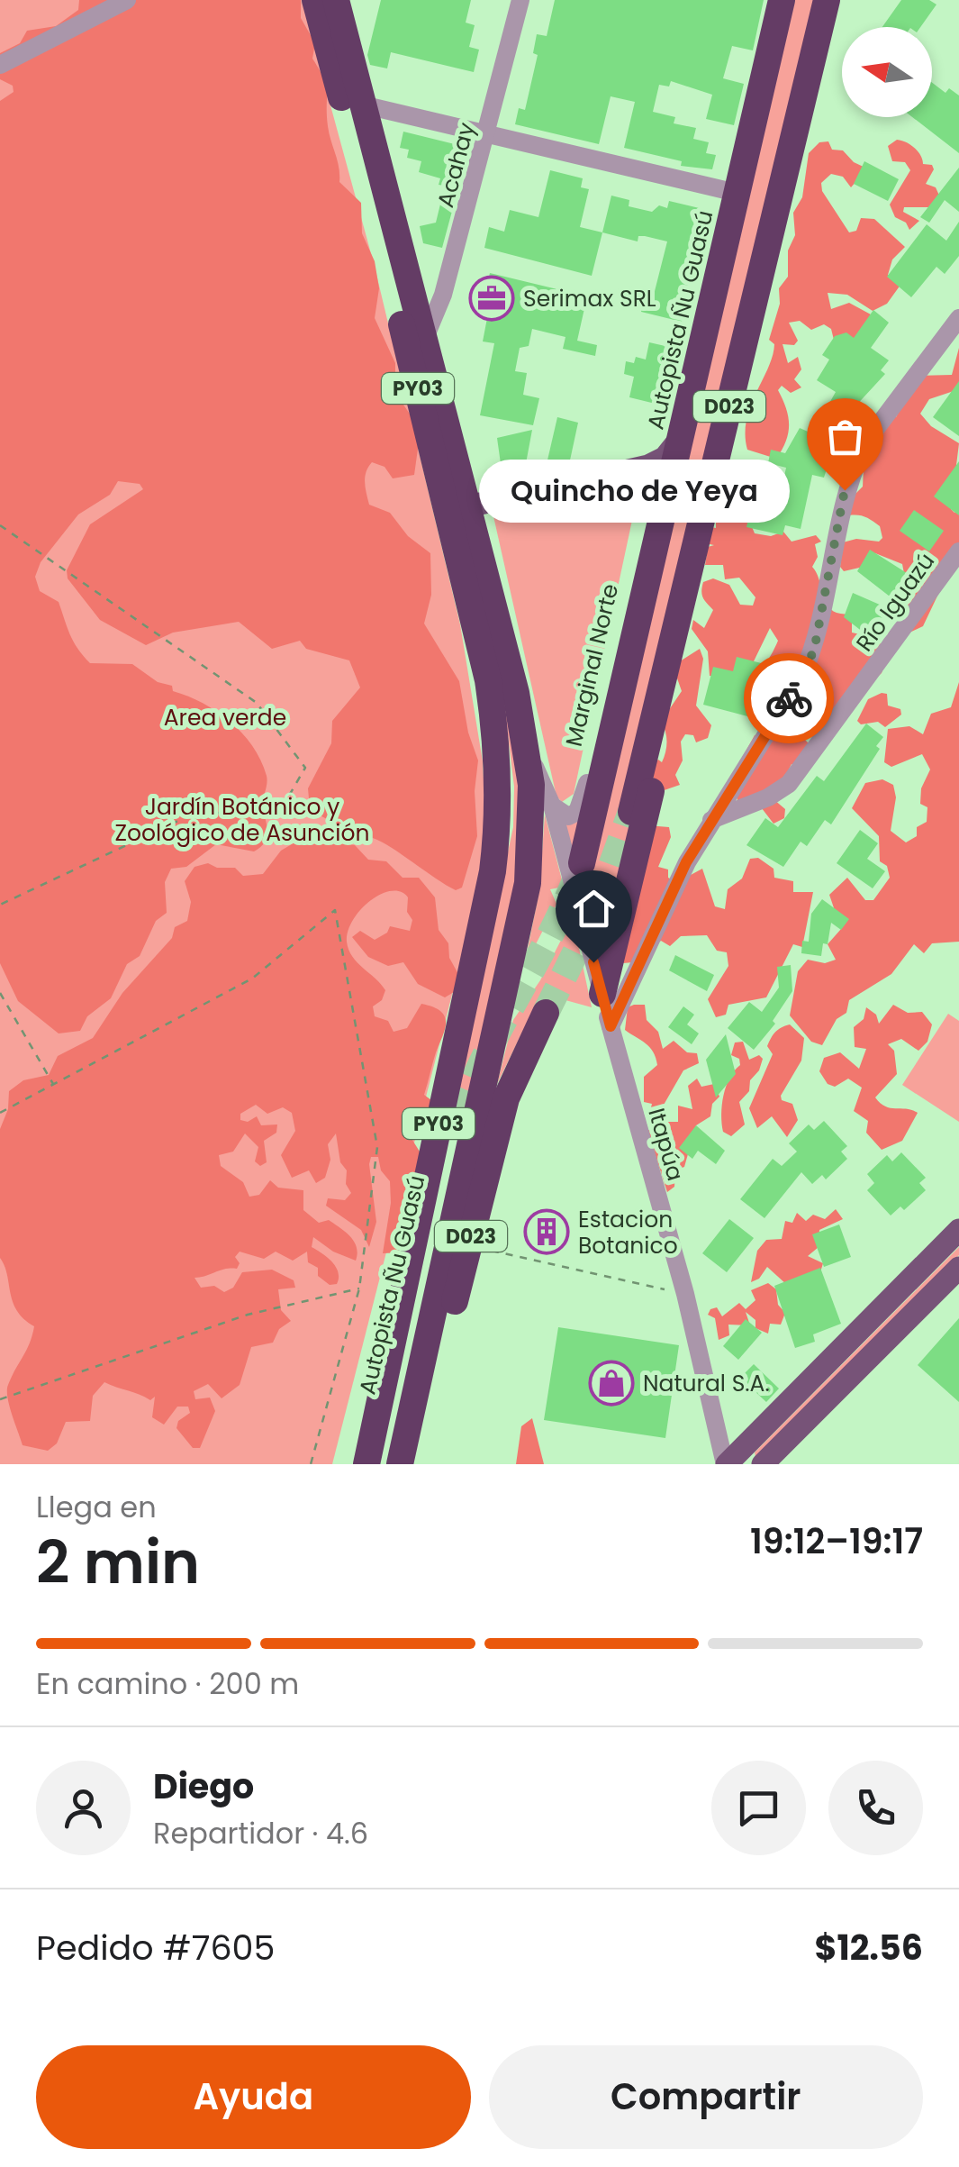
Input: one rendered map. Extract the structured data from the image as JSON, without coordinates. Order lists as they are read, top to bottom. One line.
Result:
{"streets":{"highway":["Autopista Ñu Guasú","PY03","D023"],"street":["Acahay","Río Iguazú","Marginal Norte","Itapúa"]},"crossings":[["Acahay","PY03"],["Autopista Ñu Guasú","Marginal Norte"],["PY03","Itapúa"],["Marginal Norte","Itapúa"]],"parks":["Area verde","Jardín Botánico y Zoológico de Asunción"],"places":{"office":["Serimax SRL"],"other":["Quincho de Yeya"],"building":["Estacion Botanico"],"shop":["Natural S.A."]},"north":"left","page":{"bubble":"Quincho de Yeya","heading":["2 min","Llega en","19:12–19:17"],"panel":["Diego","Repartidor · 4.6","Pedido #7605","$12.56"],"bar":"En camino · 200 m","buttons":["Ayuda","Compartir"]}}
